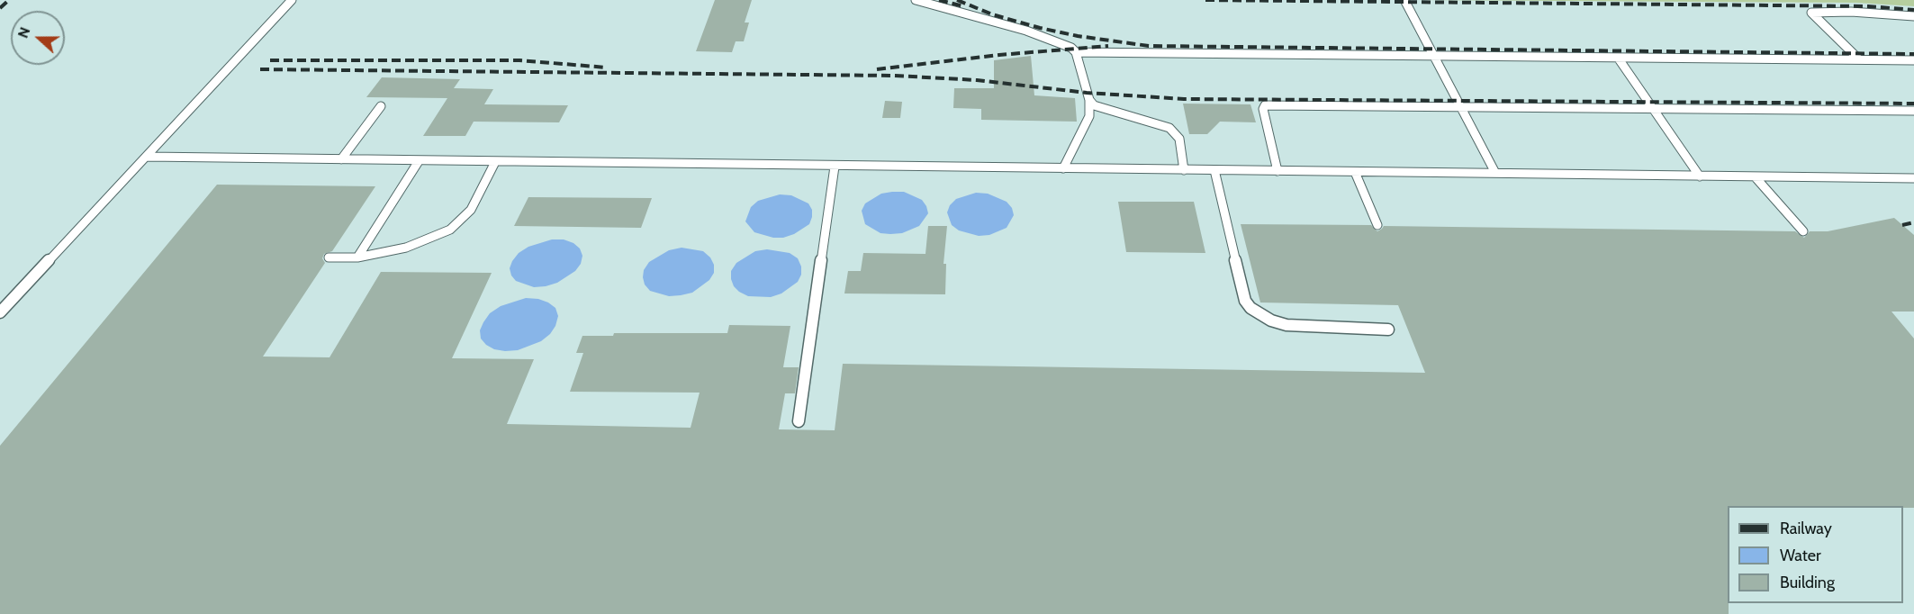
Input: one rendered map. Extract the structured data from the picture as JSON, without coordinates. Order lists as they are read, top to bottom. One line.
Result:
{"legend":["Railway","Water","Building"],"north":"left"}
